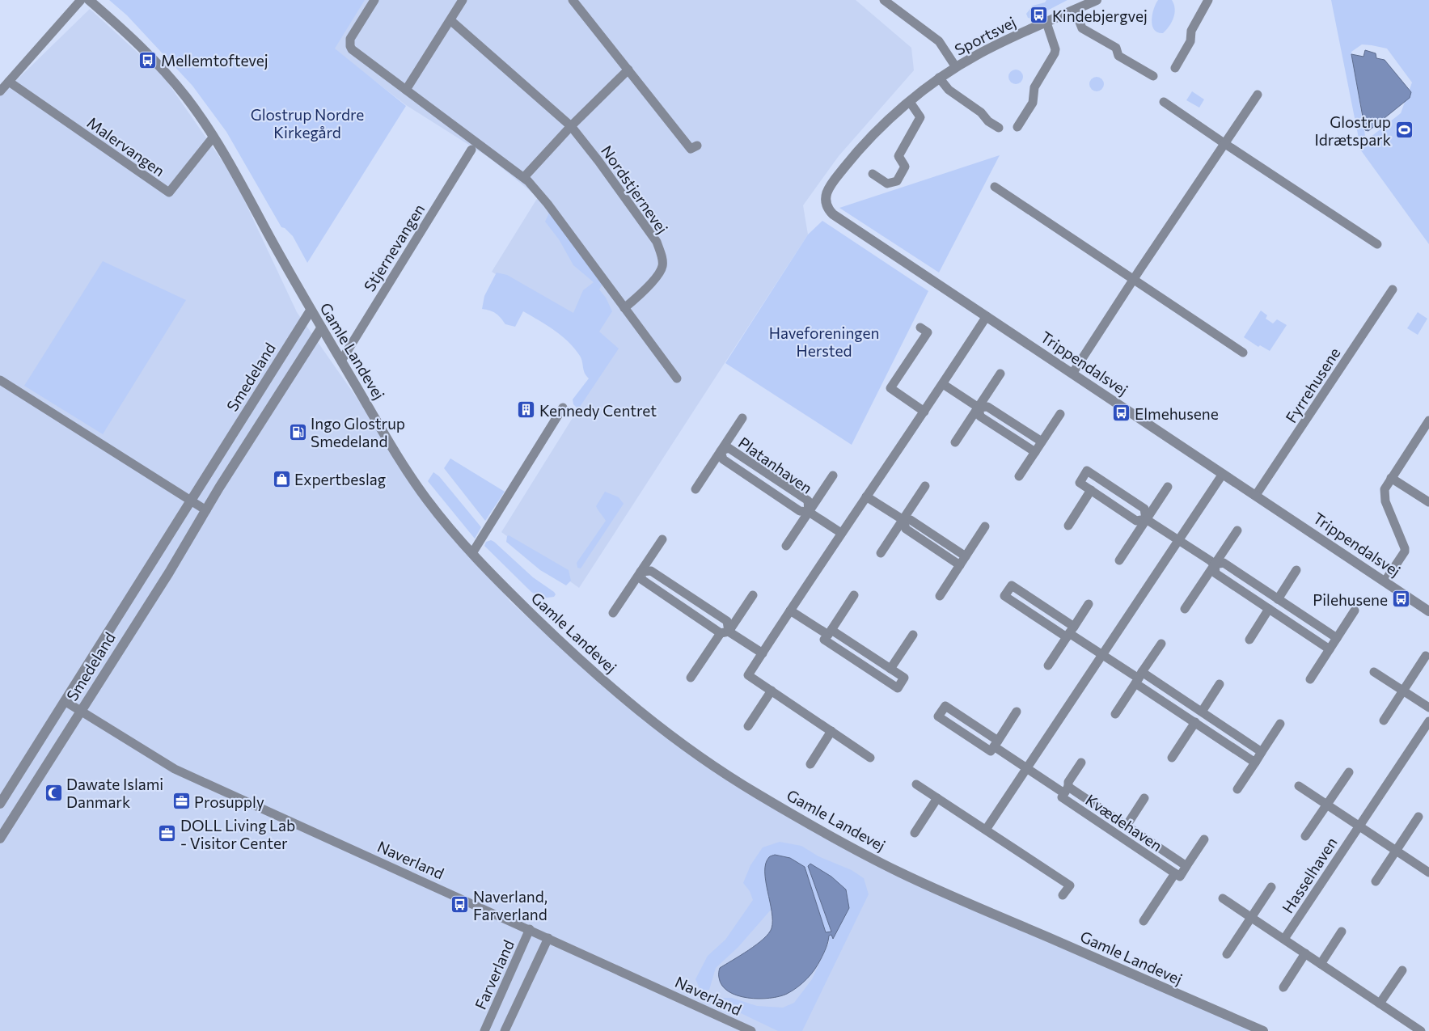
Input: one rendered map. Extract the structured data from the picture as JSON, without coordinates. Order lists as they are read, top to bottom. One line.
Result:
{"streets":{"street":["Sportsvej","Malervangen","Nordstjernevej","Stjernevangen","Gamle Landevej","Trippendalsvej","Smedeland","Fyrrehusene","Platanhaven","Kvædehaven","Naverland","Hasselhaven","Farverland"]},"crossings":[["Sportsvej","Trippendalsvej"],["Malervangen","Gamle Landevej"],["Stjernevangen","Gamle Landevej"],["Gamle Landevej","Smedeland"],["Trippendalsvej","Fyrrehusene"],["Smedeland","Naverland"],["Naverland","Farverland"]],"parks":["Glostrup Nordre Kirkegård","Haveforeningen Hersted"],"places":{"bus stop":["Kindebjergvej","Mellemtoftevej","Elmehusene","Pilehusene","Naverland, Farverland"],"sports":["Glostrup Idrætspark"],"building":["Kennedy Centret"],"fuel station":["Ingo Glostrup Smedeland"],"shop":["Expertbeslag"],"mosque":["Dawate Islami Danmark"],"office":["Prosupply","DOLL Living Lab - Visitor Center"]}}
